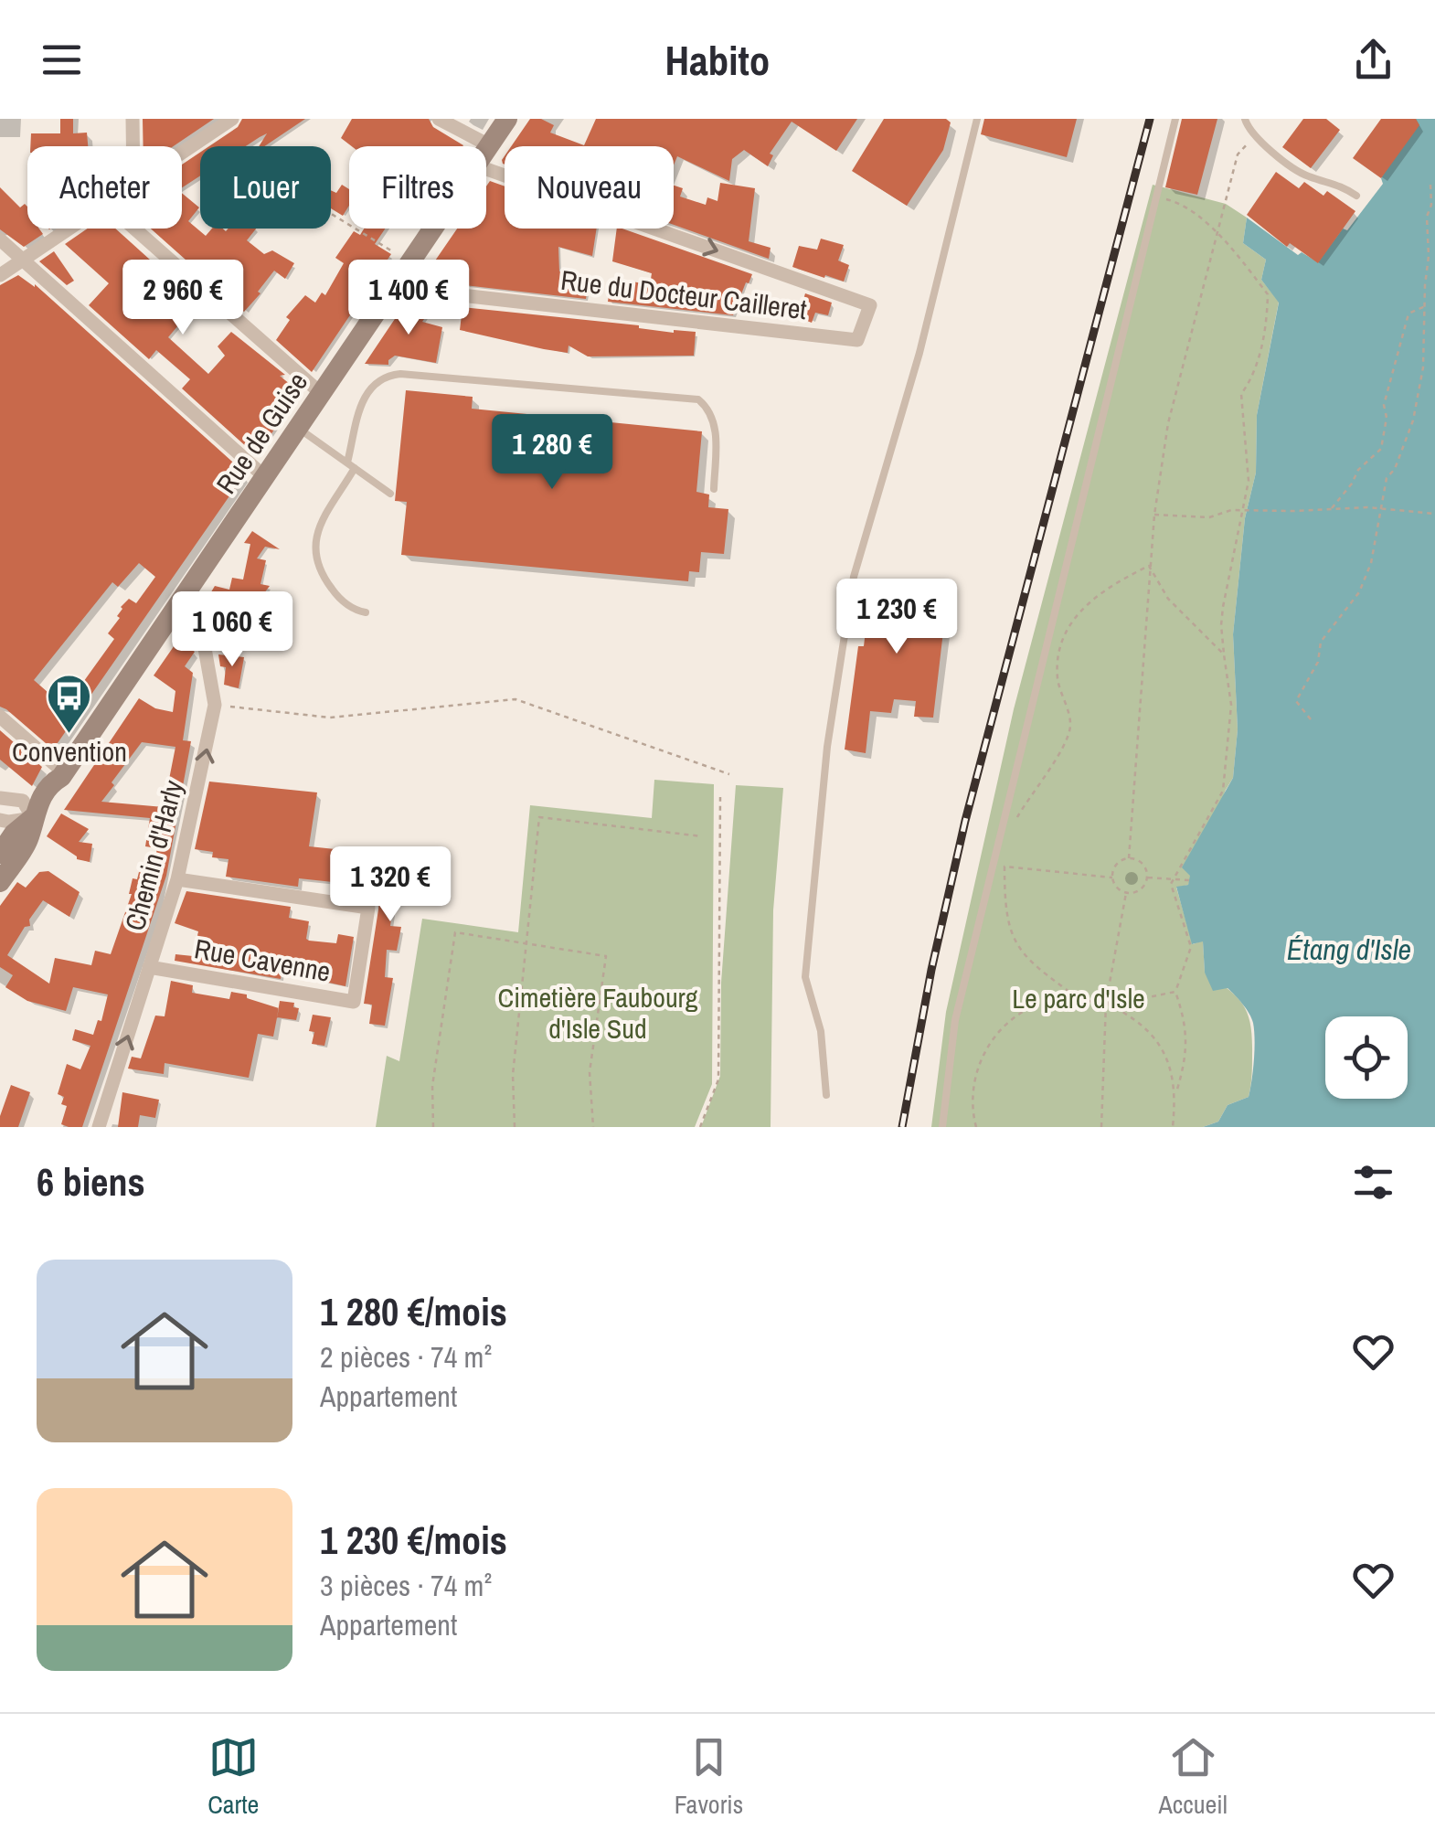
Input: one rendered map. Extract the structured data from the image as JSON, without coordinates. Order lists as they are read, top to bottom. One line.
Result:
{"streets":{"main road":["Rue de Guise"],"street":["Rue du Docteur Cailleret","Chemin d'Harly","Rue Cavenne"]},"crossings":[["Rue du Docteur Cailleret","Rue de Guise"],["Rue de Guise","Chemin d'Harly"],["Chemin d'Harly","Rue Cavenne"]],"one_way":["Chemin d'Harly"],"water":["Étang d'Isle"],"parks":["Cimetière Faubourg d'Isle Sud","Le parc d'Isle"],"places":{"bus stop":["Convention"]},"page":{"header":"Habito","chip":["Acheter","Louer","Filtres","Nouveau"],"price":["2 960 €","1 400 €","1 280 €","1 230 €","1 060 €","1 320 €"],"heading":"6 biens","list":[{"name":"1 280 €/mois","note":"2 pièces · 74 m² · Appartement"},{"name":"1 230 €/mois","note":"3 pièces · 74 m² · Appartement"}],"tabs":["Carte","Favoris","Accueil"]}}
